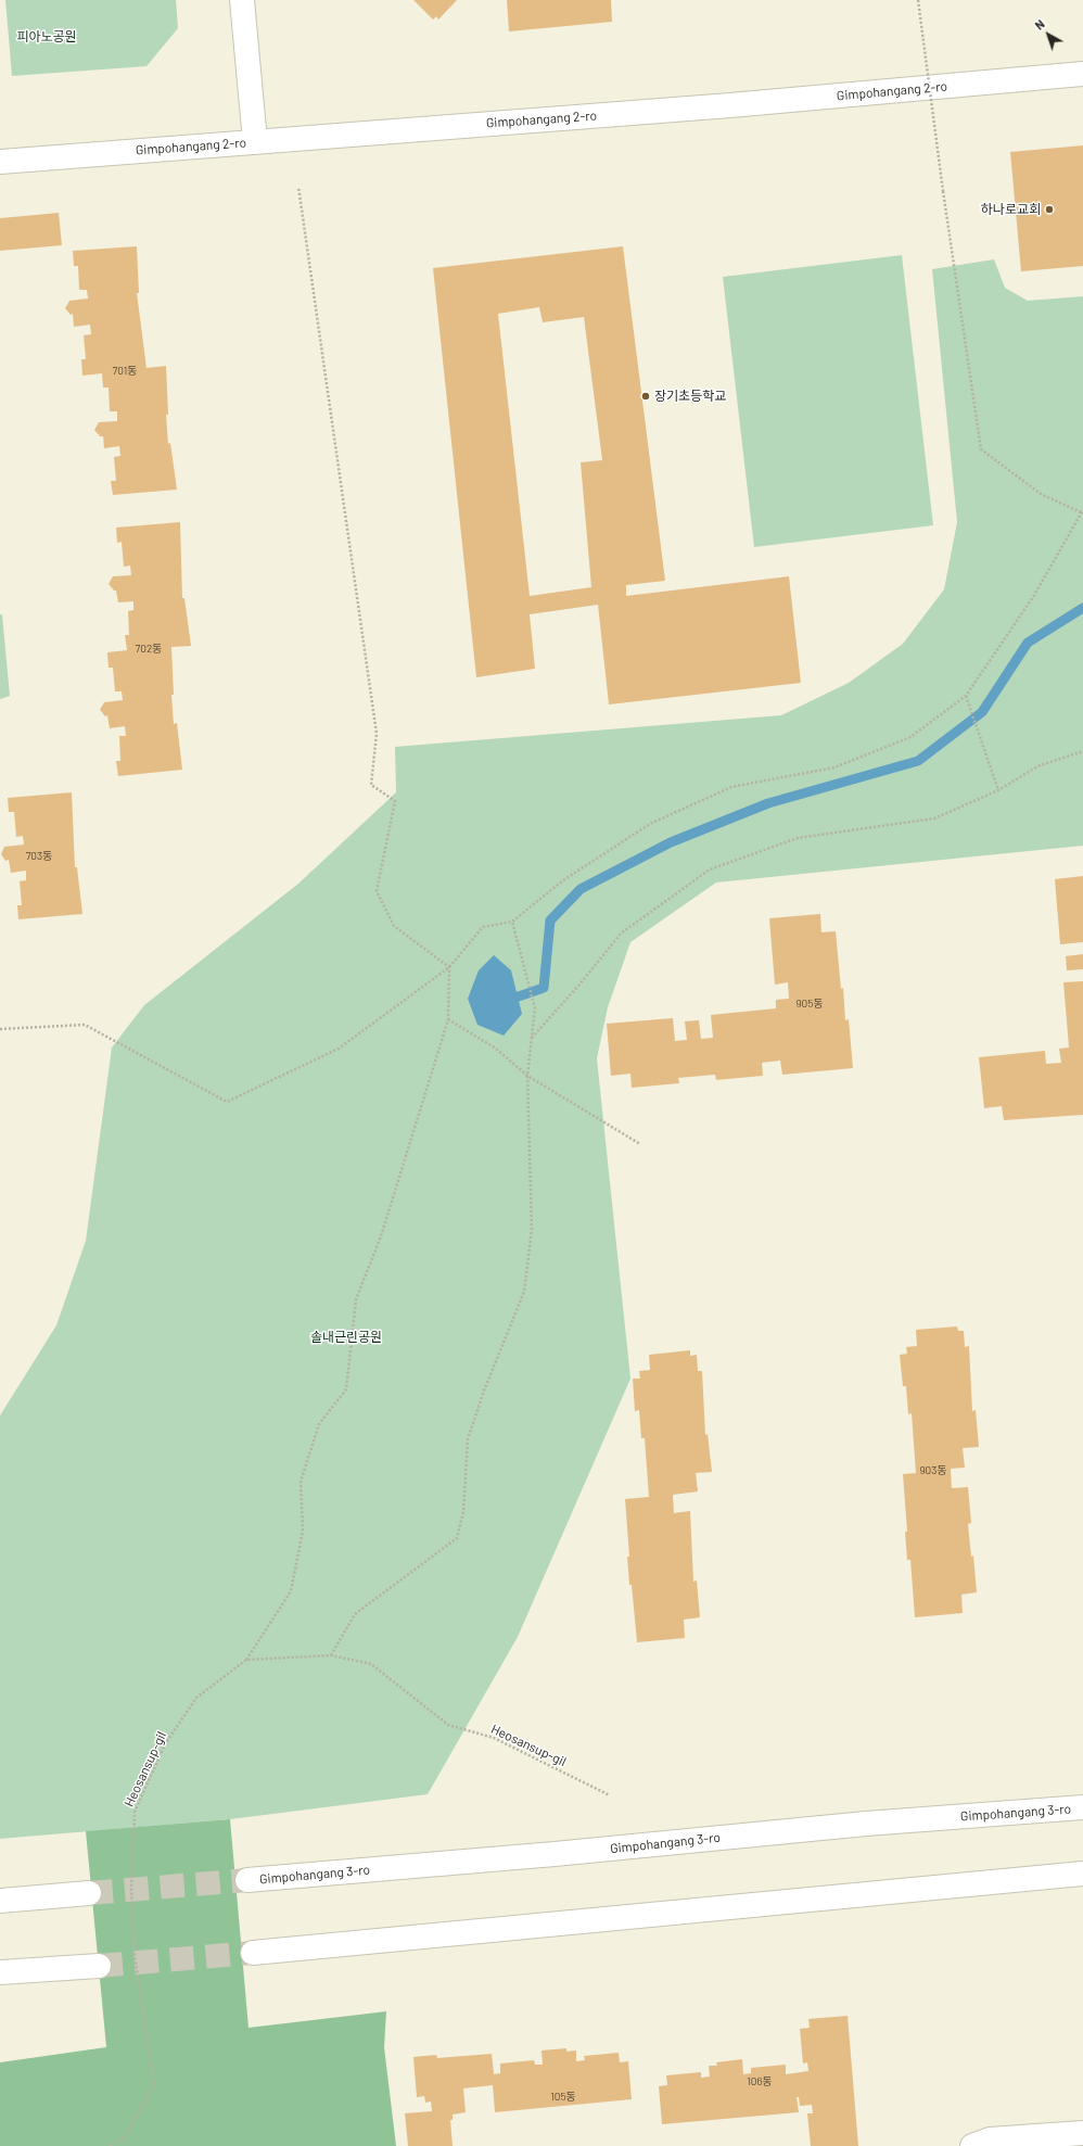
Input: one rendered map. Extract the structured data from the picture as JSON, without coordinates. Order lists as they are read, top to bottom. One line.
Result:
{"streets":{"street":["Gimpohangang 2-ro","Gimpohangang 3-ro"],"path":["Heosansup-gil"]},"parks":["피아노공원","솔내근린공원"],"places":["하나로교회","장기초등학교"],"house_numbers":["701동","702동","703동","905동","903동","106동","105동"],"north":"top left"}
